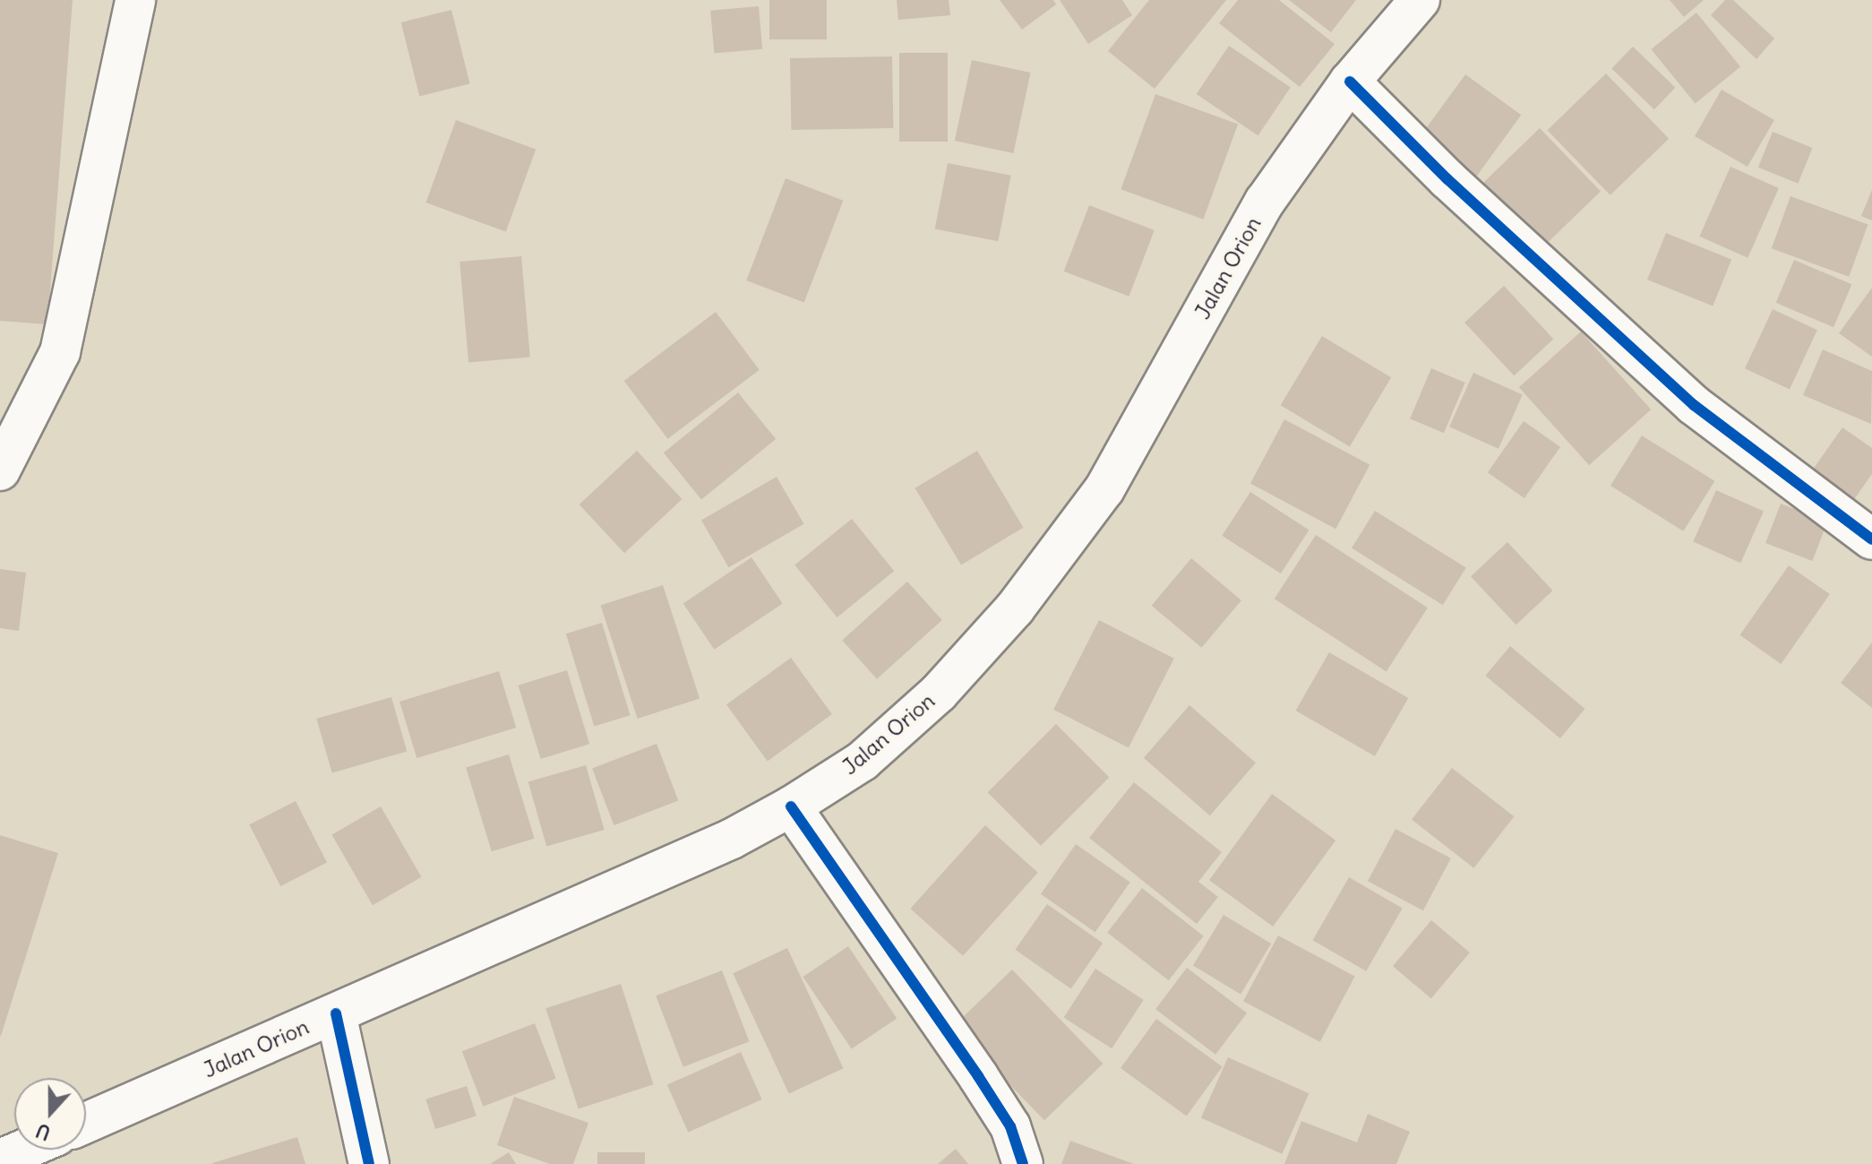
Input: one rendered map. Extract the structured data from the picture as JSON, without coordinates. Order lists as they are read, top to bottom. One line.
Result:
{"streets":{"main road":["Jalan Orion"]},"north":"bottom"}
